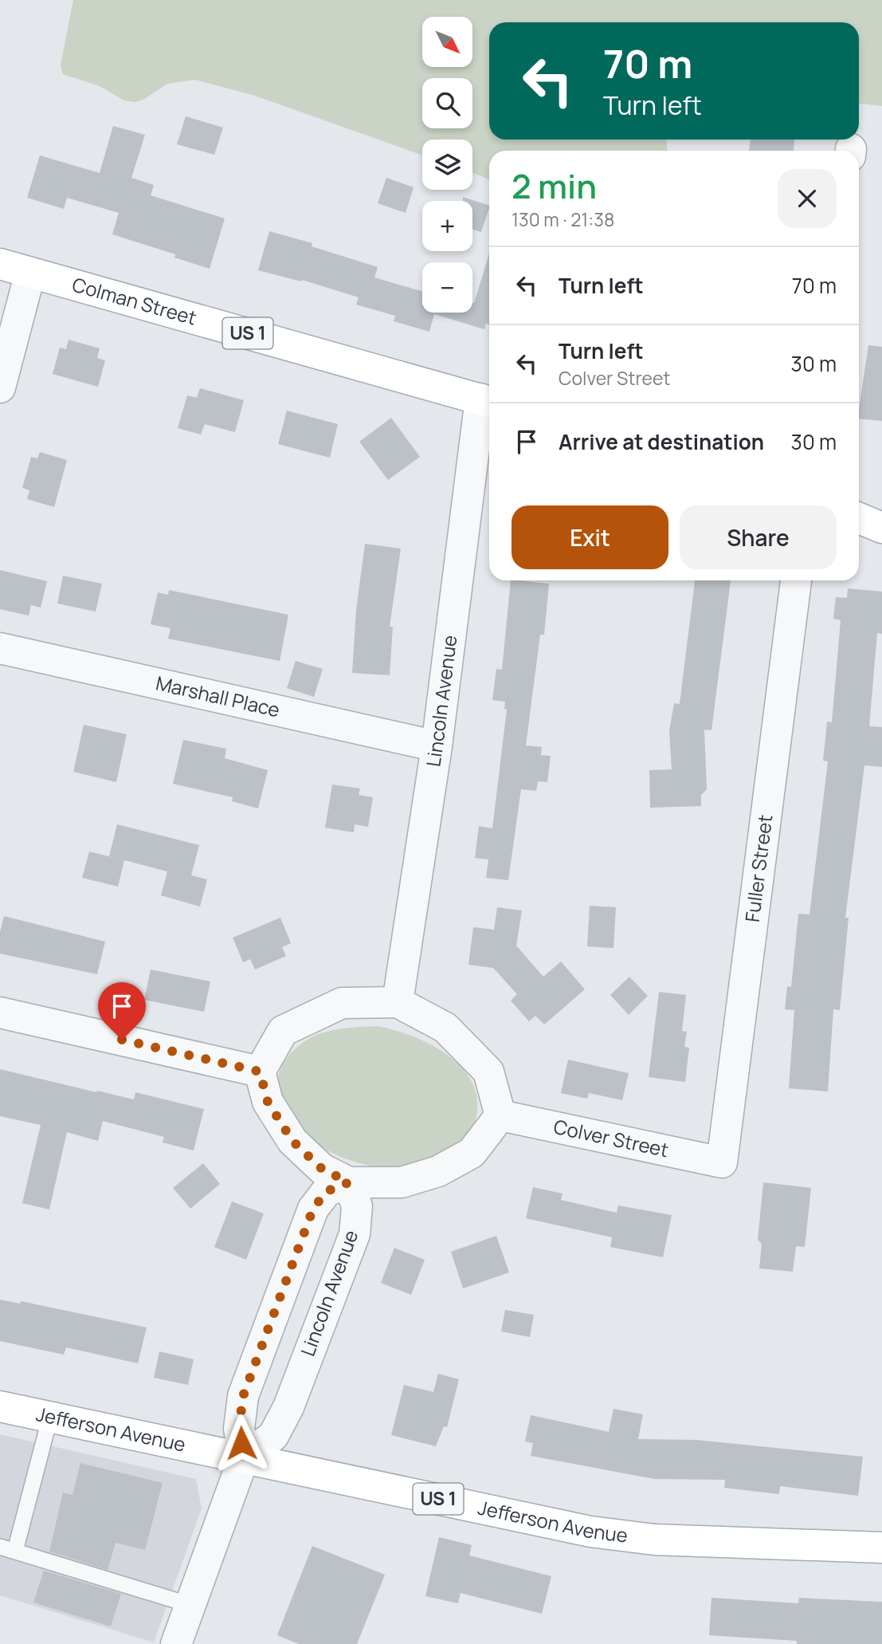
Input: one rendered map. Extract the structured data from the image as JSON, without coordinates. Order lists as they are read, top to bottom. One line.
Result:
{"streets":{"main road":["Colman Street","US 1","Jefferson Avenue"],"street":["Marshall Place","Lincoln Avenue","Fuller Street","Colver Street"]},"crossings":[["Colman Street","Lincoln Avenue"],["Marshall Place","Lincoln Avenue"],["Lincoln Avenue","Jefferson Avenue"],["Fuller Street","Colver Street"]],"north":"bottom right","page":{"map_buttons":["+","−"],"turn":["70 m","Turn left"],"heading":["2 min","130 m · 21:38"],"list":[{"name":"Turn left","value":"70 m"},{"name":"Turn left","note":"Colver Street","value":"30 m"},{"name":"Arrive at destination","value":"30 m"}],"buttons":["Exit","Share"]}}
